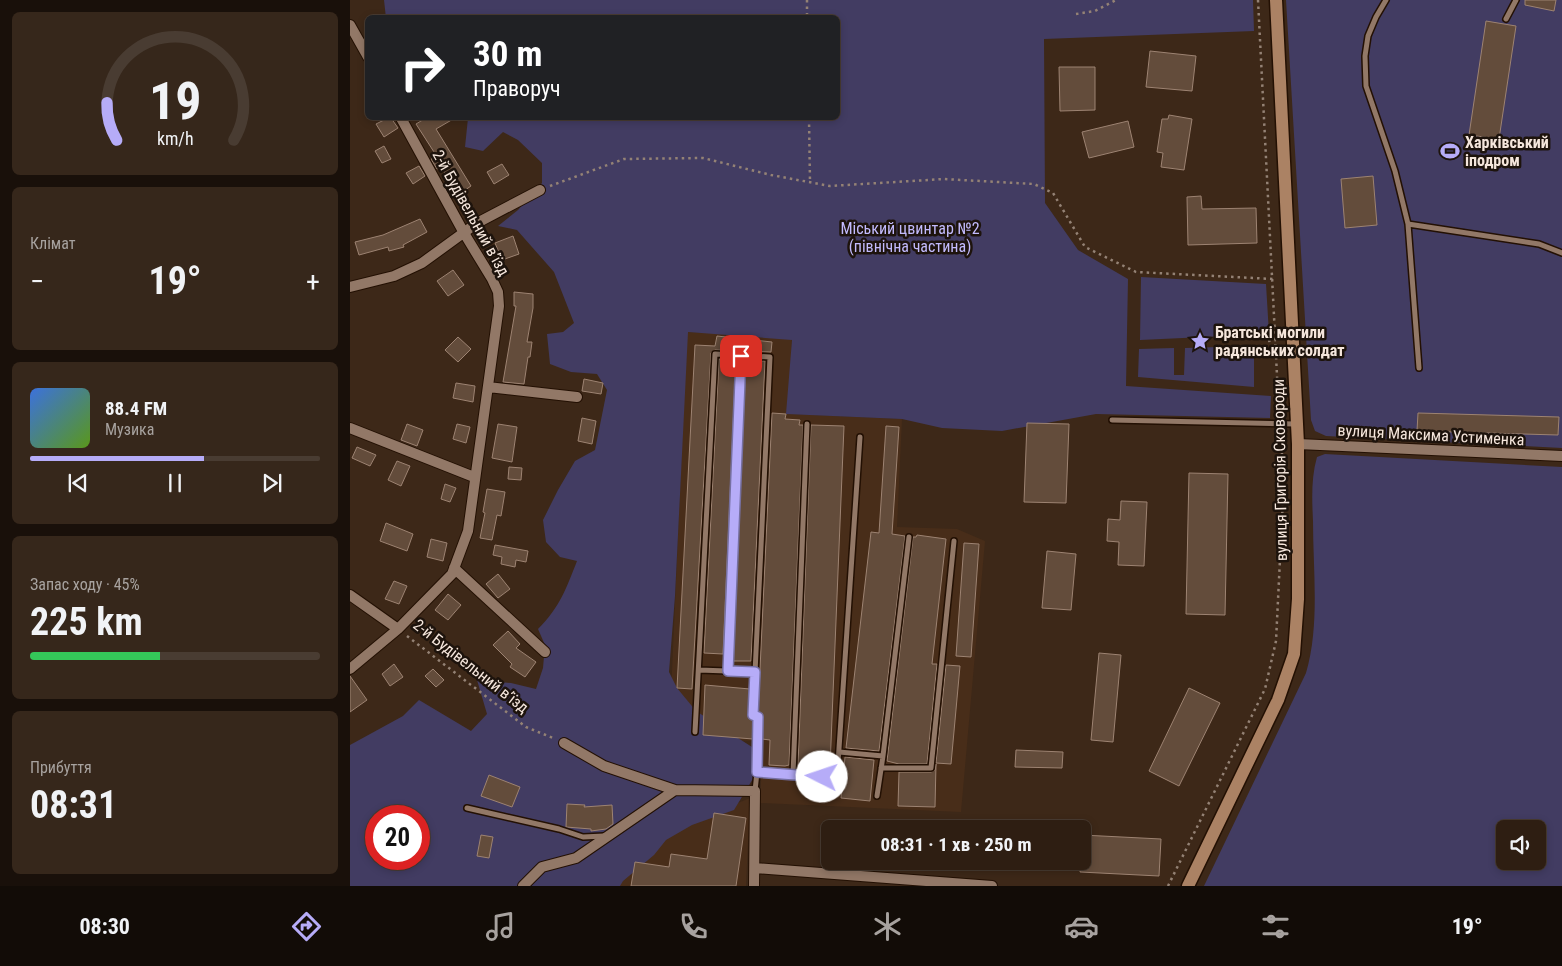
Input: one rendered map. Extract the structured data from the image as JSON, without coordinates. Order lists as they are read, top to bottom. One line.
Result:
{"streets":{"street":["2-й Будівельний в’їзд","вулиця Максима Устименка","вулиця Григорія Сковороди"]},"crossings":[["вулиця Максима Устименка","вулиця Григорія Сковороди"]],"parks":["Міський цвинтар №2 (північна частина)"],"places":{"sports":["Харківський іподром"],"place":["Братські могили радянських солдат"]},"page":{"turn":["30 m","Праворуч"],"tile":["Клімат",["Запас ходу · 45%","225 km"],["Прибуття","08:31"]],"heat":["−","19°","+"],"song":["88.4 FM","Музика"],"limit":"20","trip":"08:31 · 1 хв · 250 m","tabs":["08:30","19°"],"gauge":["19","km/h"]}}
